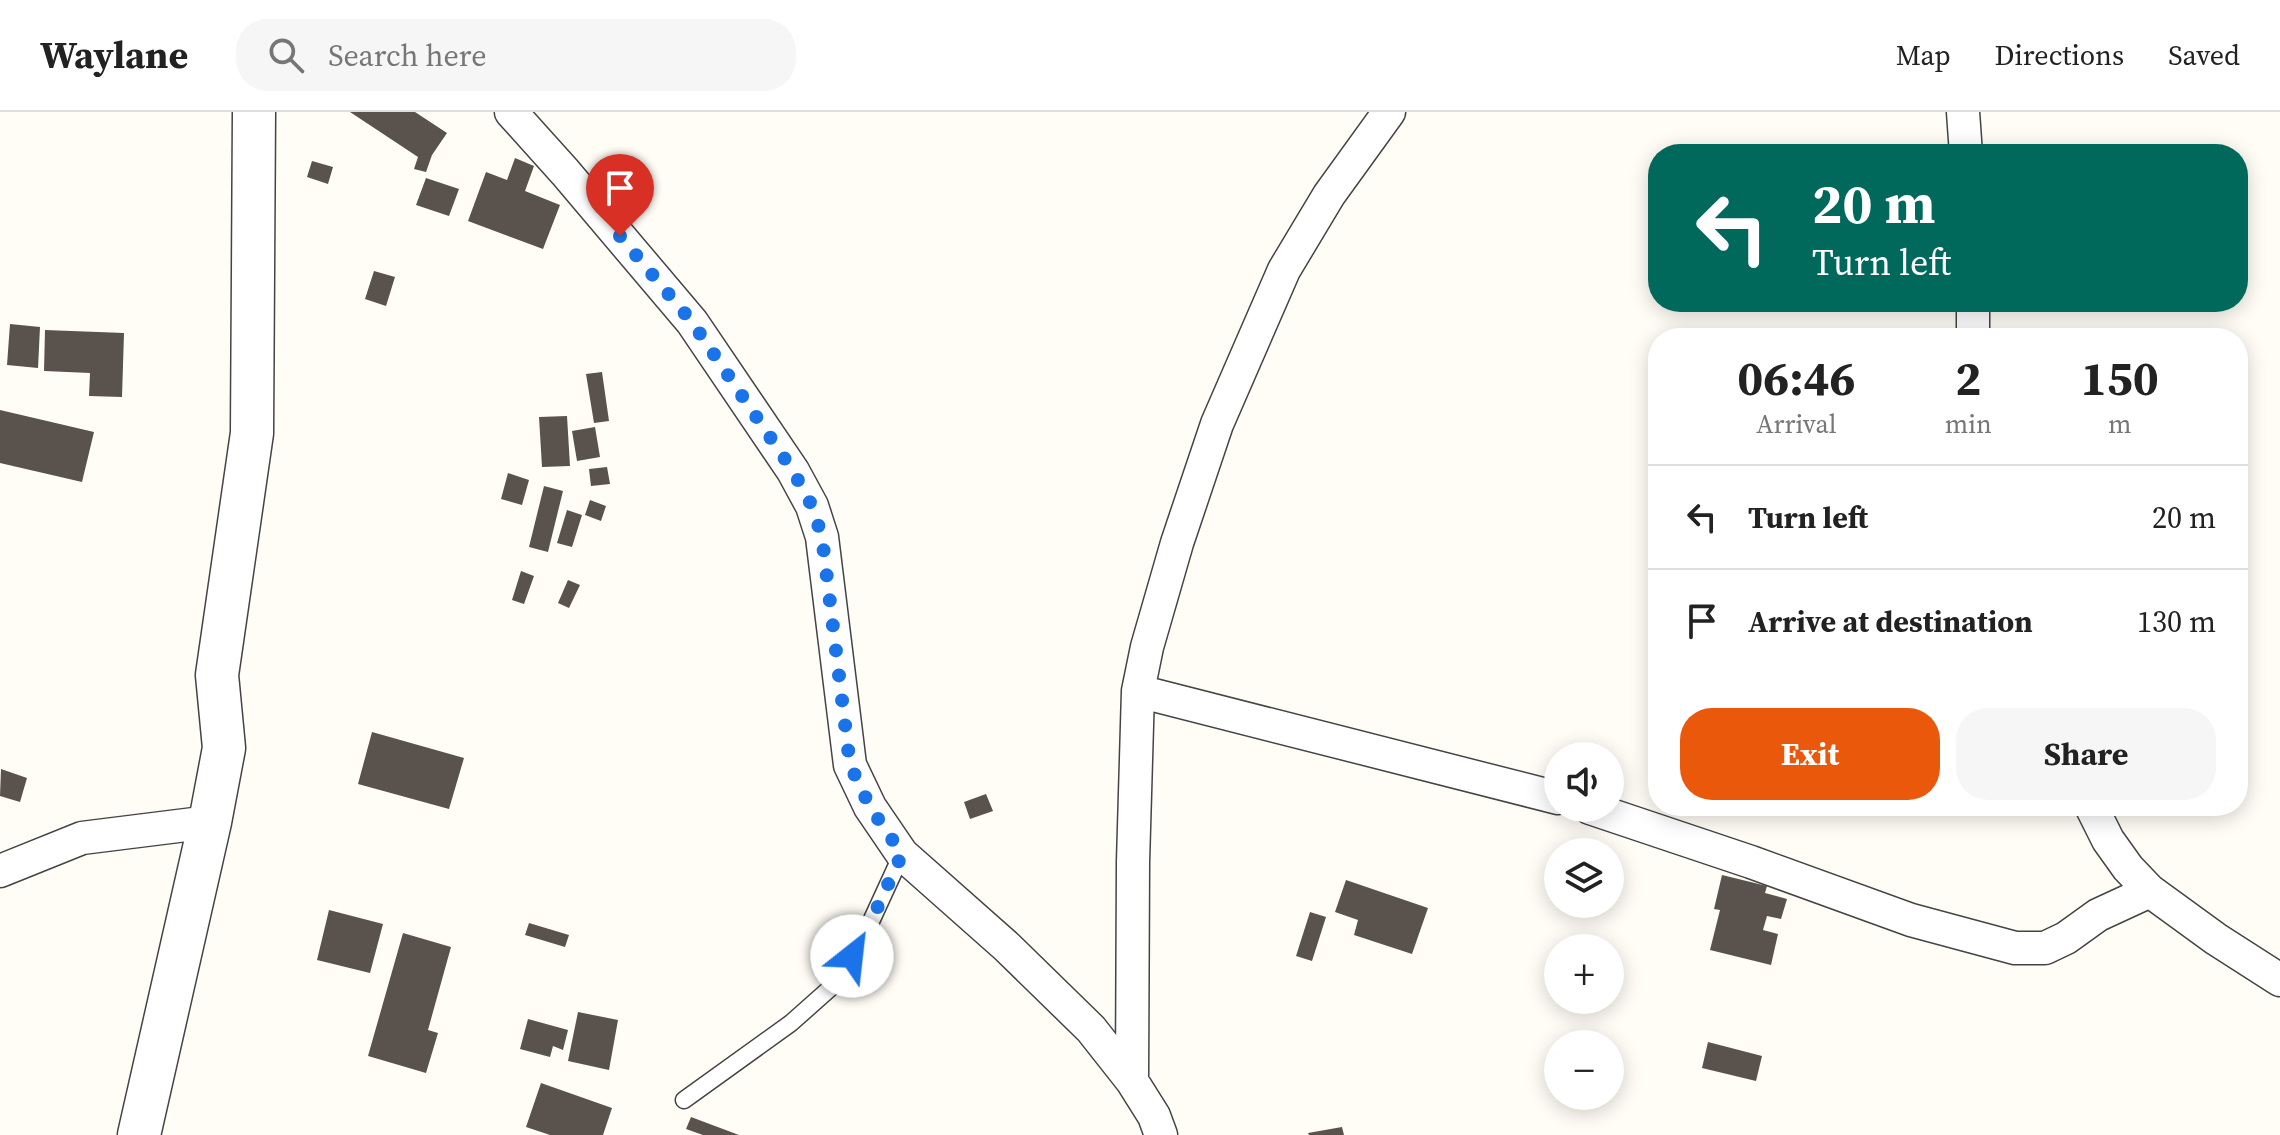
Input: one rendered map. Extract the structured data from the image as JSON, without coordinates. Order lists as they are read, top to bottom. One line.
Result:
{"page":{"header":"Waylane","search":"Search here","nav":["Map","Directions","Saved"],"turn":["20 m","Turn left"],"eta":["06:46","Arrival","2","min","150","m"],"list":[{"name":"Turn left","value":"20 m"},{"name":"Arrive at destination","value":"130 m"}],"buttons":["Exit","Share"],"map_buttons":["+","−"]}}
